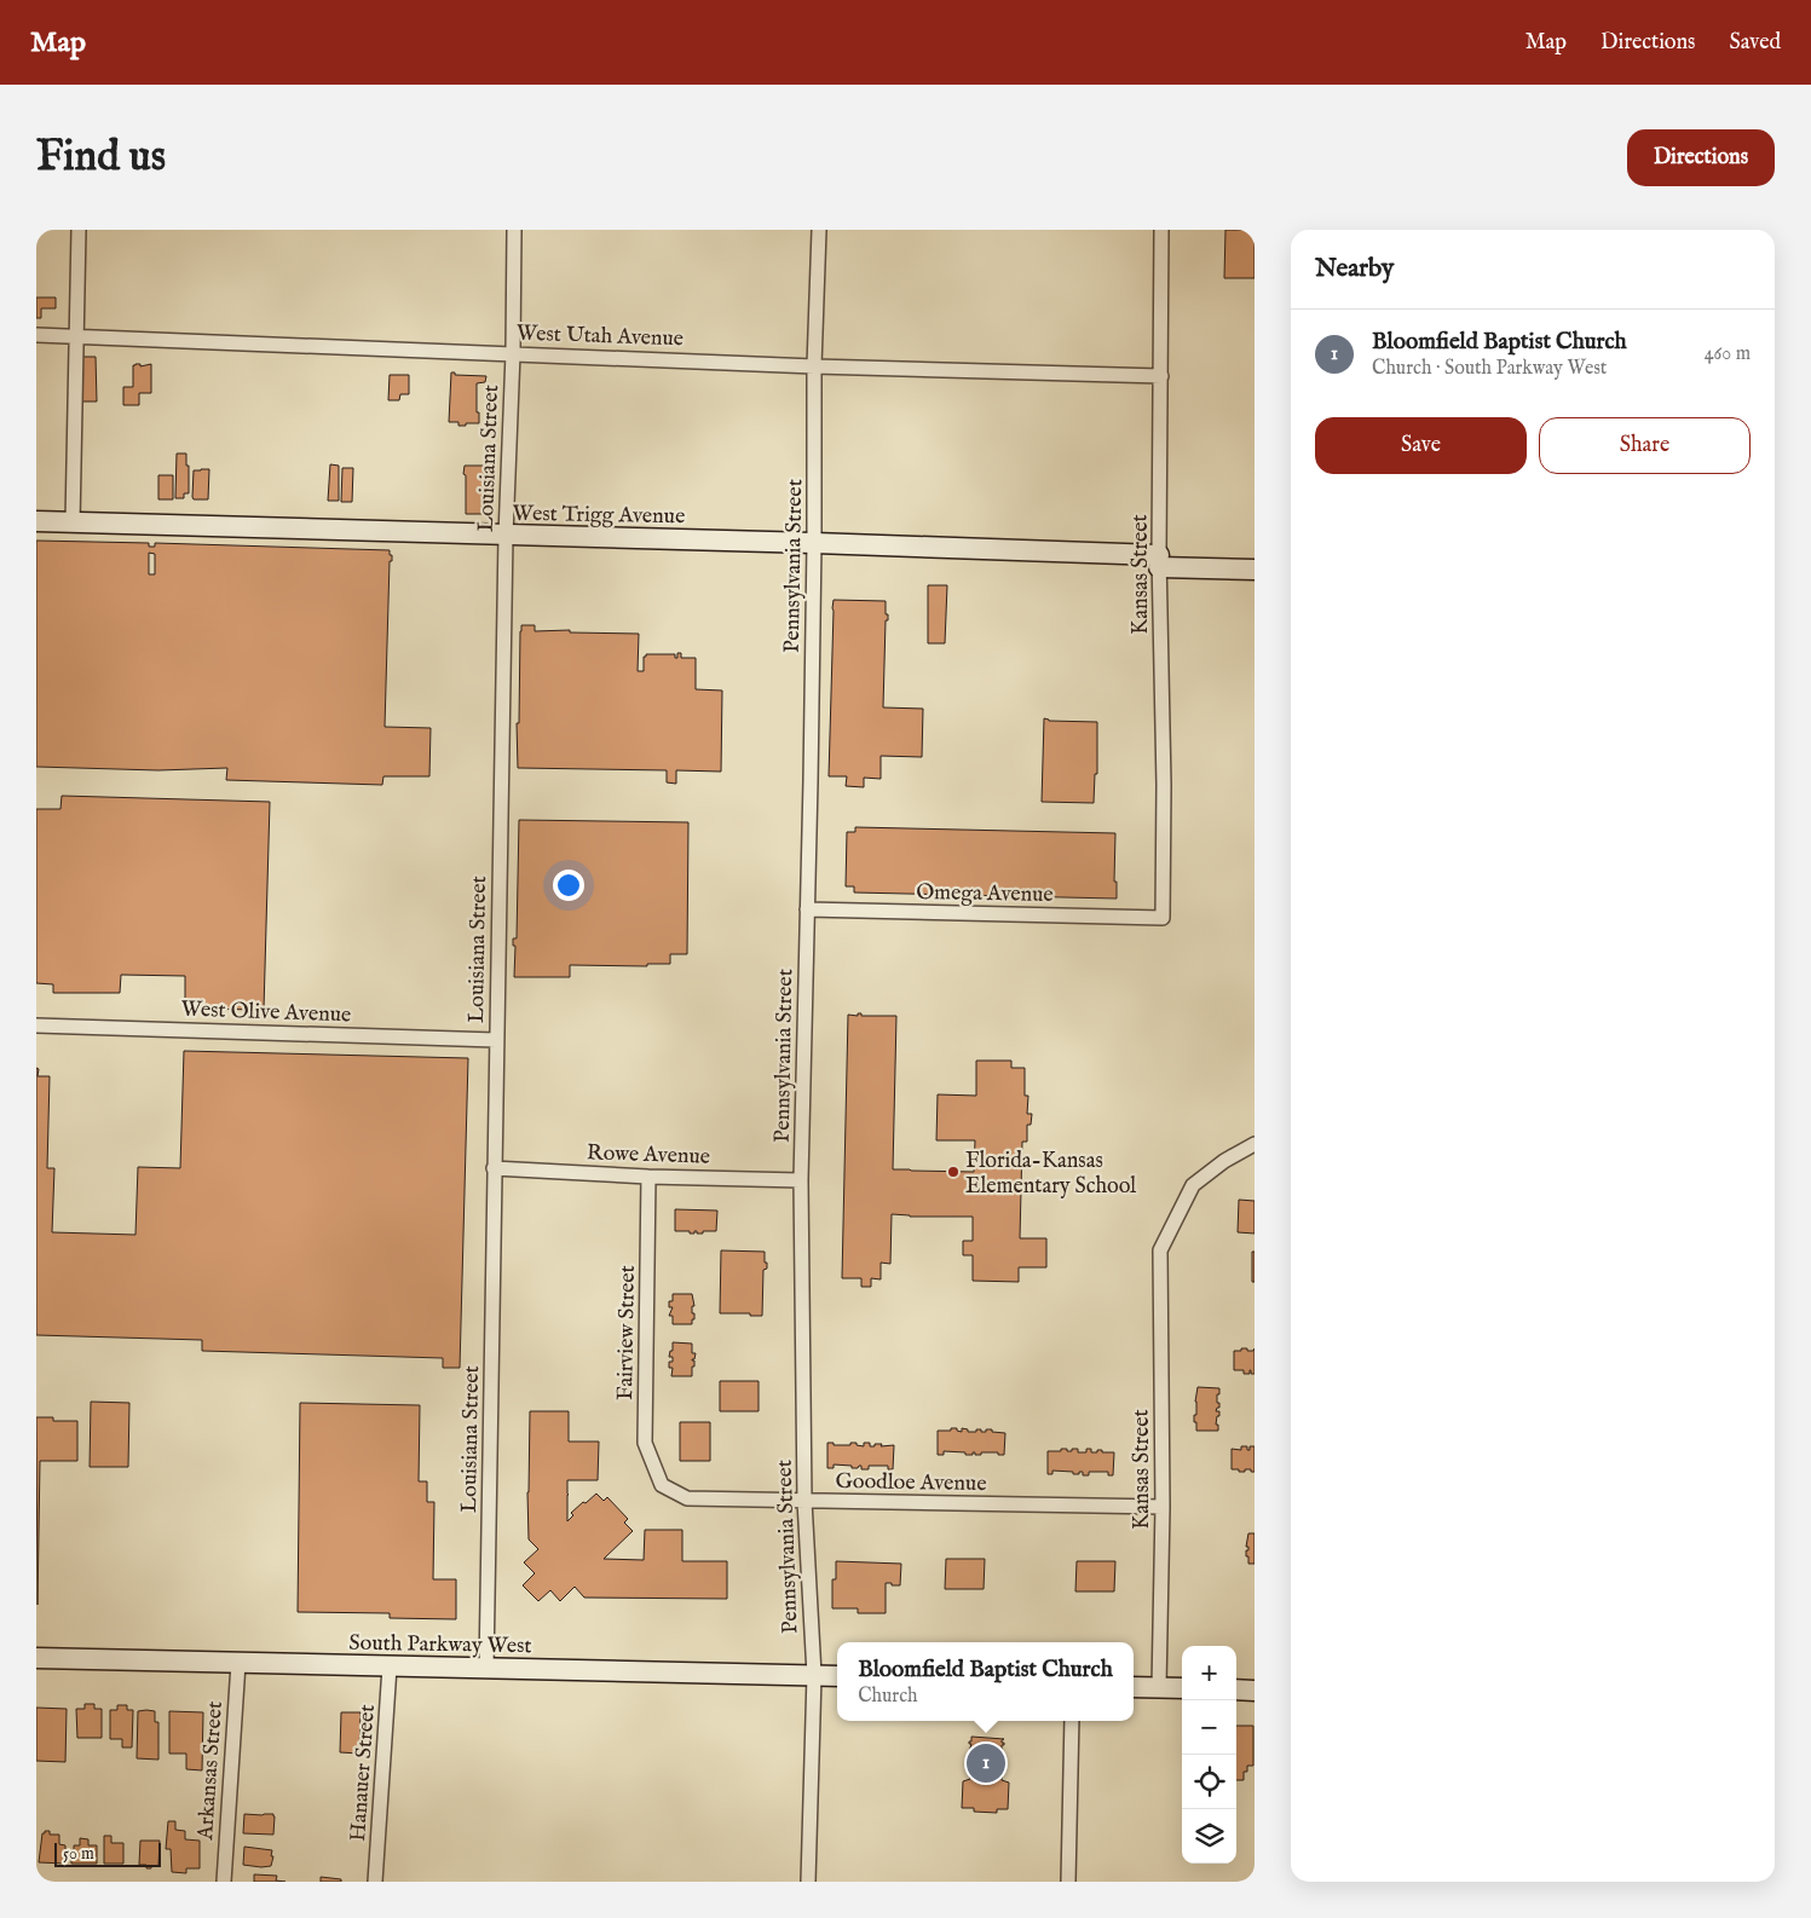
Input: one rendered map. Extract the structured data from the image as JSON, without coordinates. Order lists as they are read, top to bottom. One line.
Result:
{"streets":{"street":["West Utah Avenue","Louisiana Street","West Trigg Avenue","Pennsylvania Street","Kansas Street","Omega Avenue","West Olive Avenue","Rowe Avenue","Fairview Street","Goodloe Avenue","South Parkway West","Arkansas Street","Hanauer Street"]},"crossings":[["West Utah Avenue","Louisiana Street"],["West Utah Avenue","Pennsylvania Street"],["West Utah Avenue","Kansas Street"],["Louisiana Street","West Trigg Avenue"],["Louisiana Street","West Olive Avenue"],["Louisiana Street","Rowe Avenue"],["Louisiana Street","South Parkway West"],["West Trigg Avenue","Pennsylvania Street"],["West Trigg Avenue","Kansas Street"],["Pennsylvania Street","Omega Avenue"],["Pennsylvania Street","Rowe Avenue"],["Pennsylvania Street","Goodloe Avenue"],["Pennsylvania Street","South Parkway West"],["Kansas Street","Omega Avenue"],["Kansas Street","Goodloe Avenue"],["Rowe Avenue","Fairview Street"],["Fairview Street","Goodloe Avenue"],["South Parkway West","Arkansas Street"],["South Parkway West","Hanauer Street"]],"places":["Florida-Kansas Elementary School"],"scale_bar":"50 m","page":{"header":"Map","nav":["Map","Directions","Saved"],"buttons":["Directions",["Save","Share"]],"title":"Find us","heading":"Nearby","list":[{"mark":"1","name":"Bloomfield Baptist Church","note":"Church · South Parkway West","value":"460 m"}],"popup":["Bloomfield Baptist Church","Church"],"map_buttons":["+","−"],"pins":"1","scale":"50 m"}}
